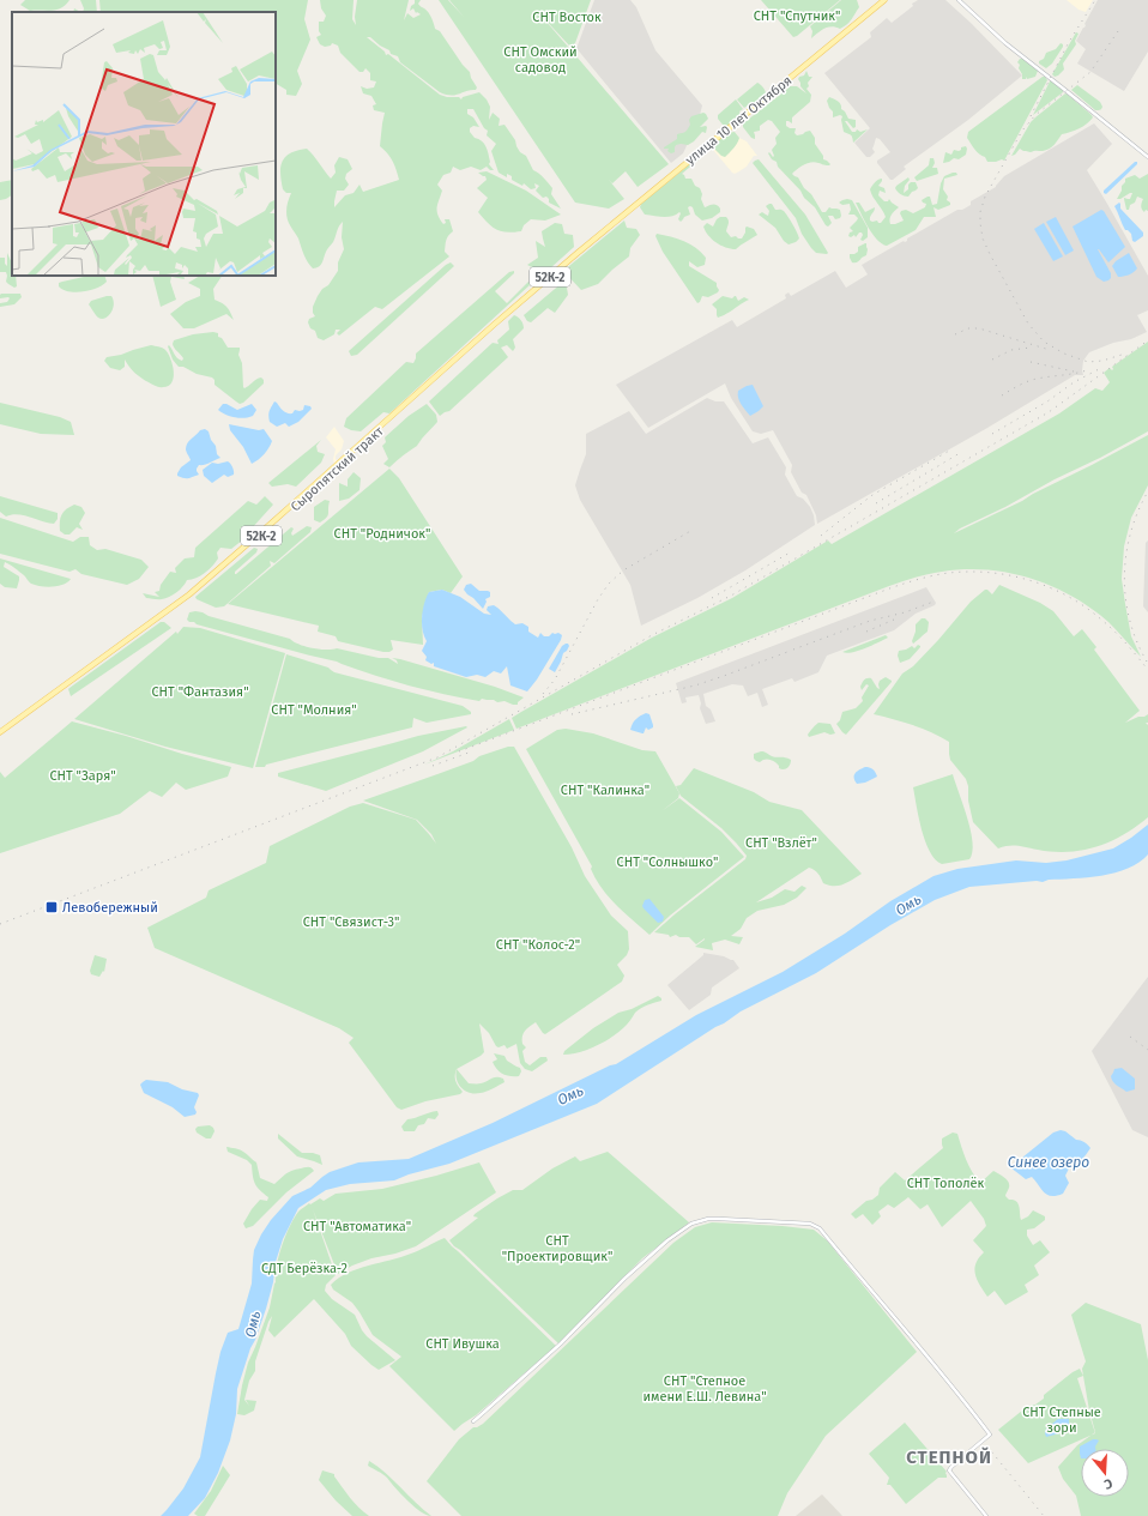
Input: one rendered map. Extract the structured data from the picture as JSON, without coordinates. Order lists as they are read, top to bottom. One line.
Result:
{"streets":{"main road":["улица 10 лет Октября","52К-2","Сыропятский тракт"]},"crossings":[["улица 10 лет Октября","Сыропятский тракт"]],"districts":["СТЕПНОЙ"],"water":["Омь","Синее озеро"],"parks":["СНТ \"Спутник\"","СНТ Восток","СНТ Омский садовод","СНТ \"Родничок\"","СНТ \"Фантазия\"","СНТ \"Молния\"","СНТ \"Заря\"","СНТ \"Калинка\"","СНТ \"Взлёт\"","СНТ \"Солнышко\"","СНТ \"Связист-3\"","СНТ \"Колос-2\"","СНТ Тополёк","СНТ \"Автоматика\"","СНТ \"Проектировщик\"","СДТ Берёзка-2","СНТ Ивушка","СНТ \"Степное имени Е.Ш. Левина\"","СНТ Степные зори"],"places":{"transit":["Левобережный"]},"north":"bottom"}
